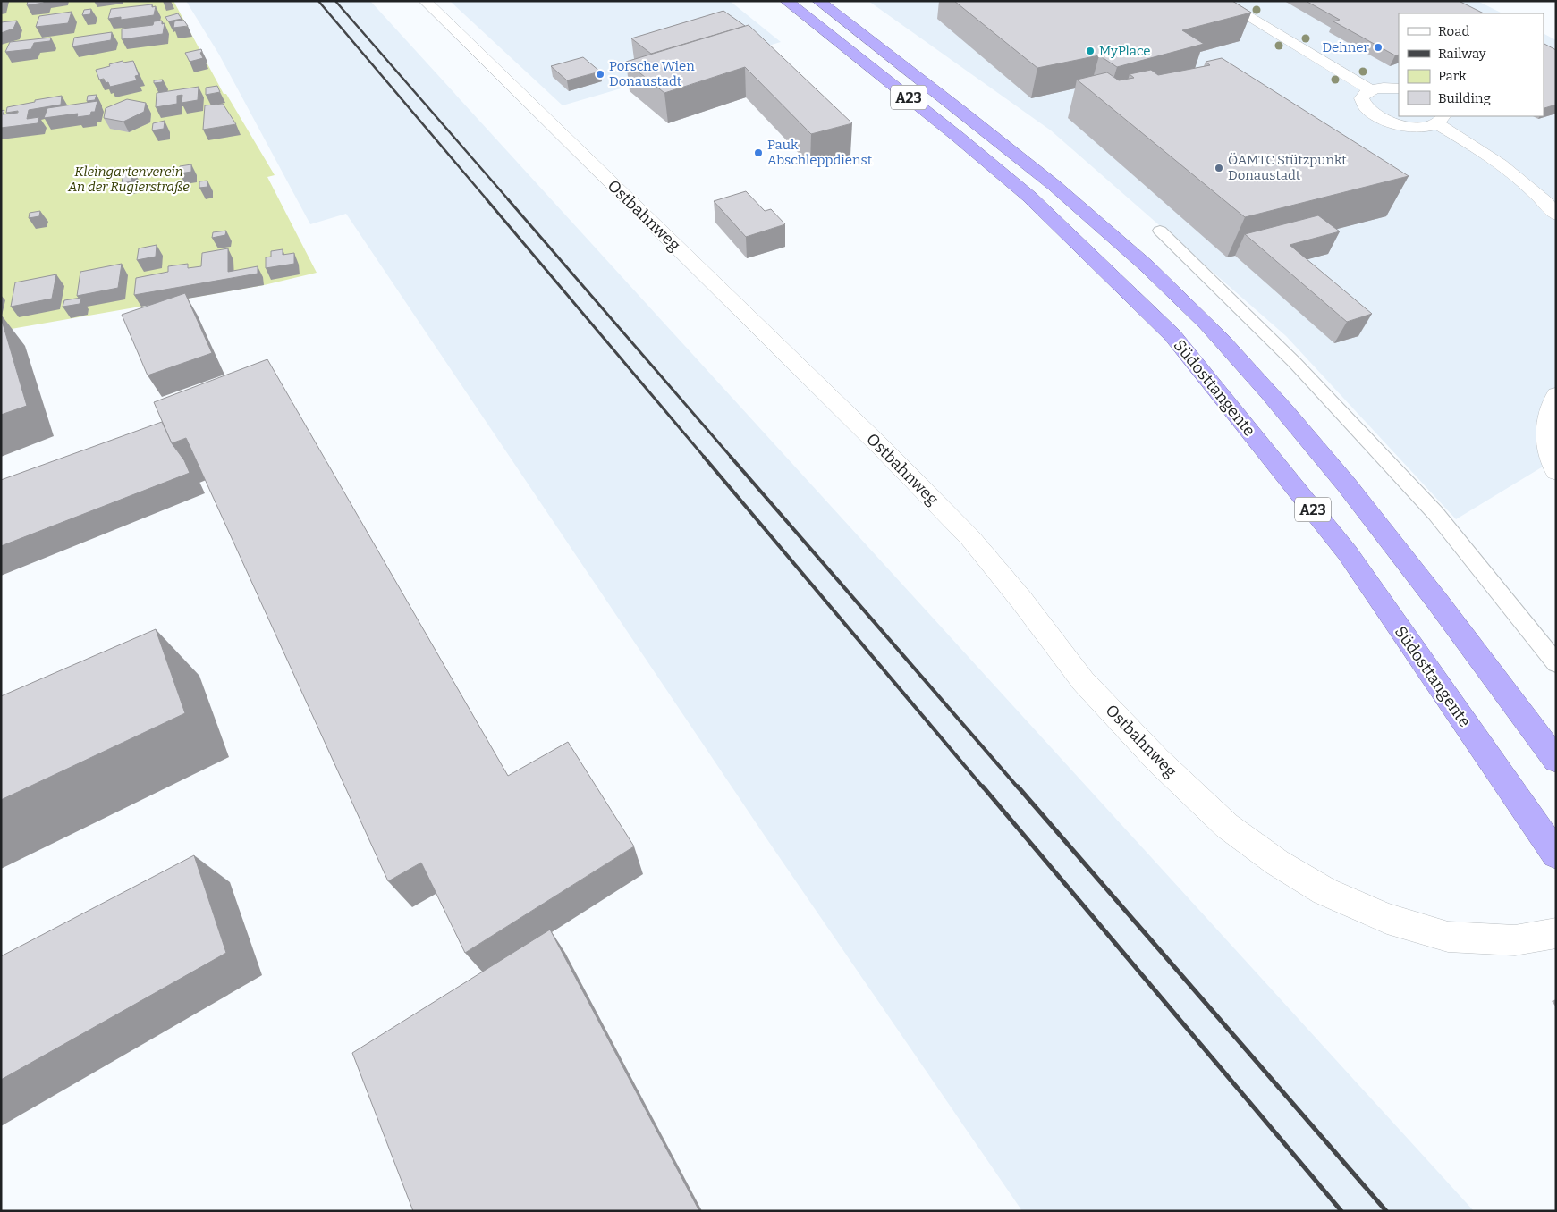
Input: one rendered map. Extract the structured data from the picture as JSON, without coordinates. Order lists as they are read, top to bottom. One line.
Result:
{"streets":{"highway":["A23","Südosttangente"],"street":["Ostbahnweg"]},"parks":["Kleingartenverein An der Rugierstraße"],"places":["Dehner","MyPlace","Porsche Wien Donaustadt","Pauk Abschleppdienst","ÖAMTC Stützpunkt Donaustadt"],"legend":["Road","Railway","Park","Building"]}
